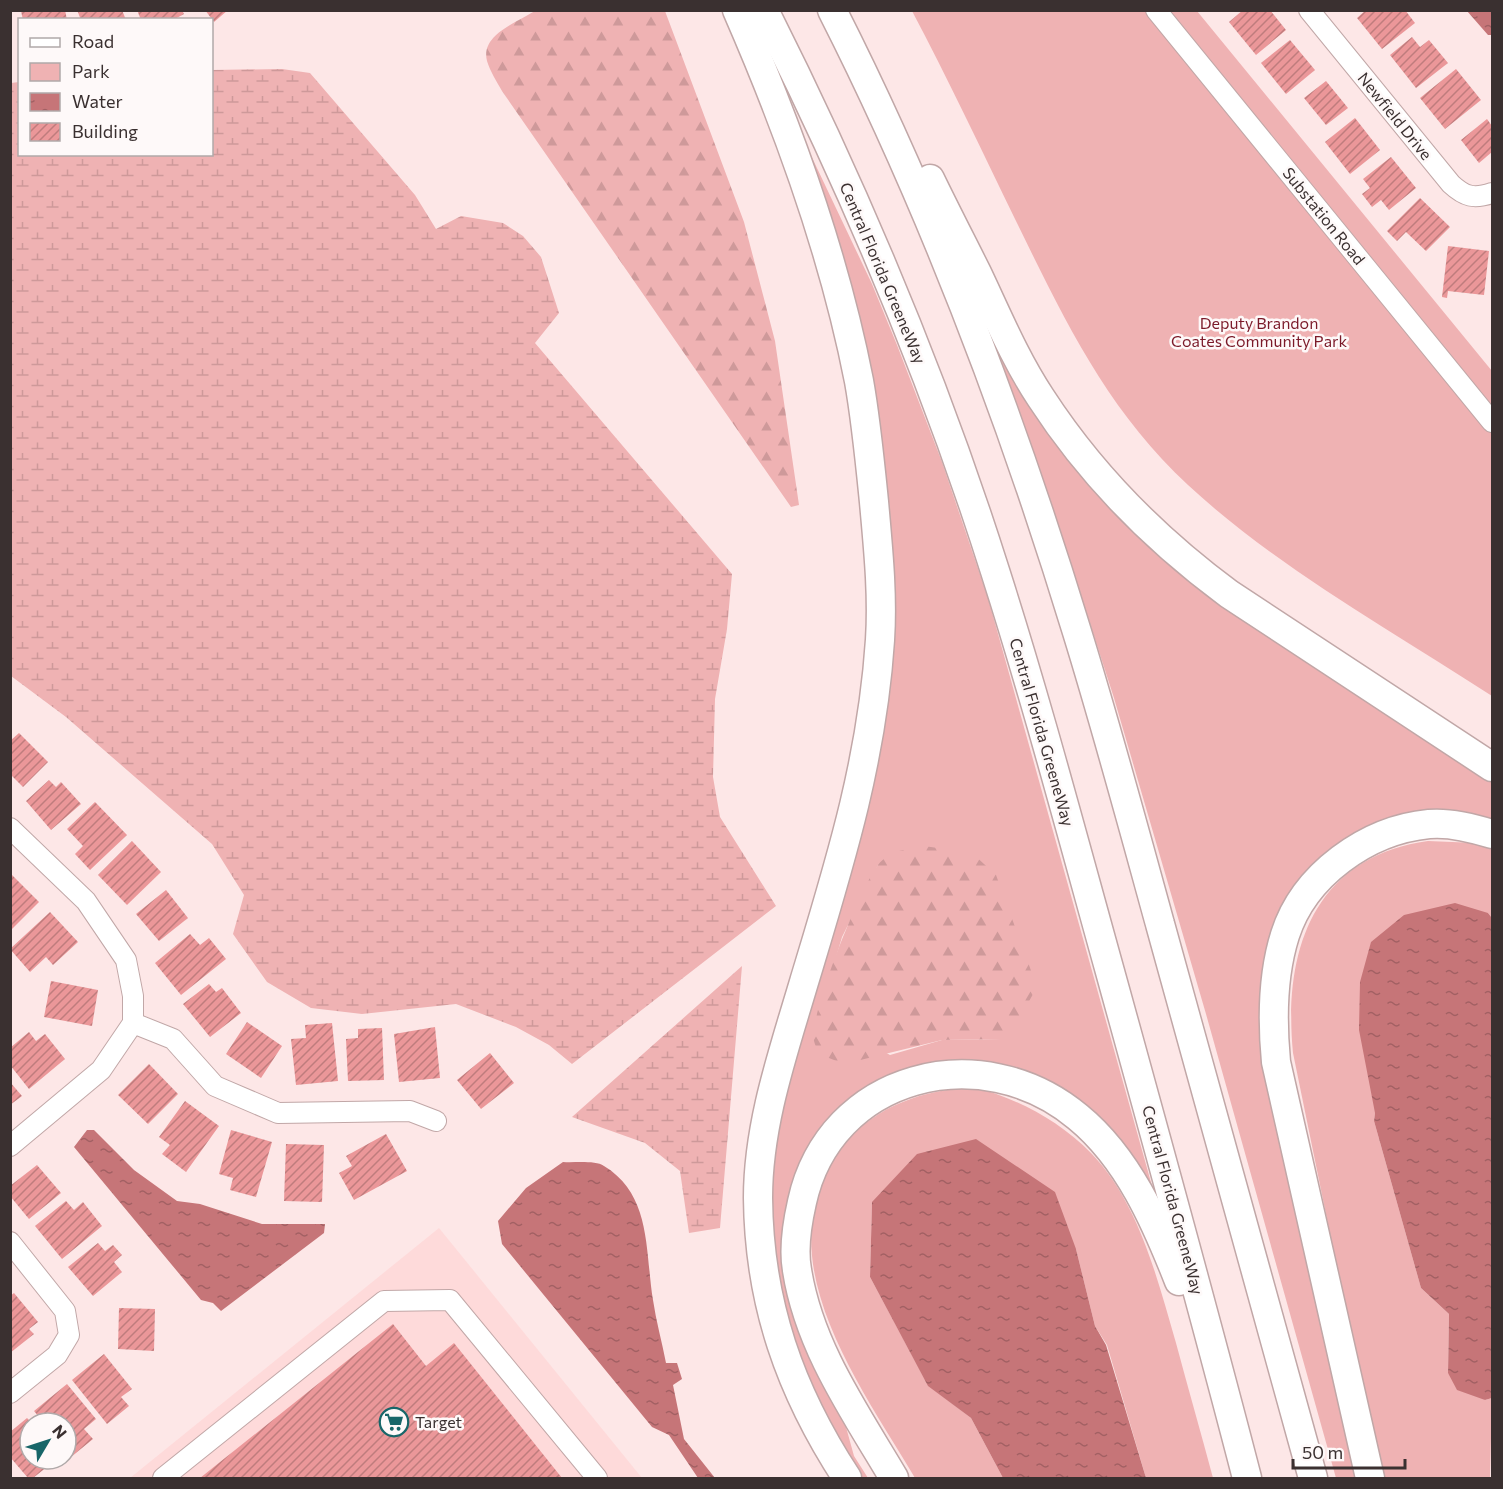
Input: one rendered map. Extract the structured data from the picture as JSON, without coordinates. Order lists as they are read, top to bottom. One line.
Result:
{"streets":{"highway":["Central Florida GreeneWay"],"street":["Newfield Drive","Substation Road"]},"parks":["Deputy Brandon Coates Community Park"],"places":{"supermarket":["Target"]},"legend":["Road","Park","Water","Building"],"scale_bar":"50 m","north":"top right"}
